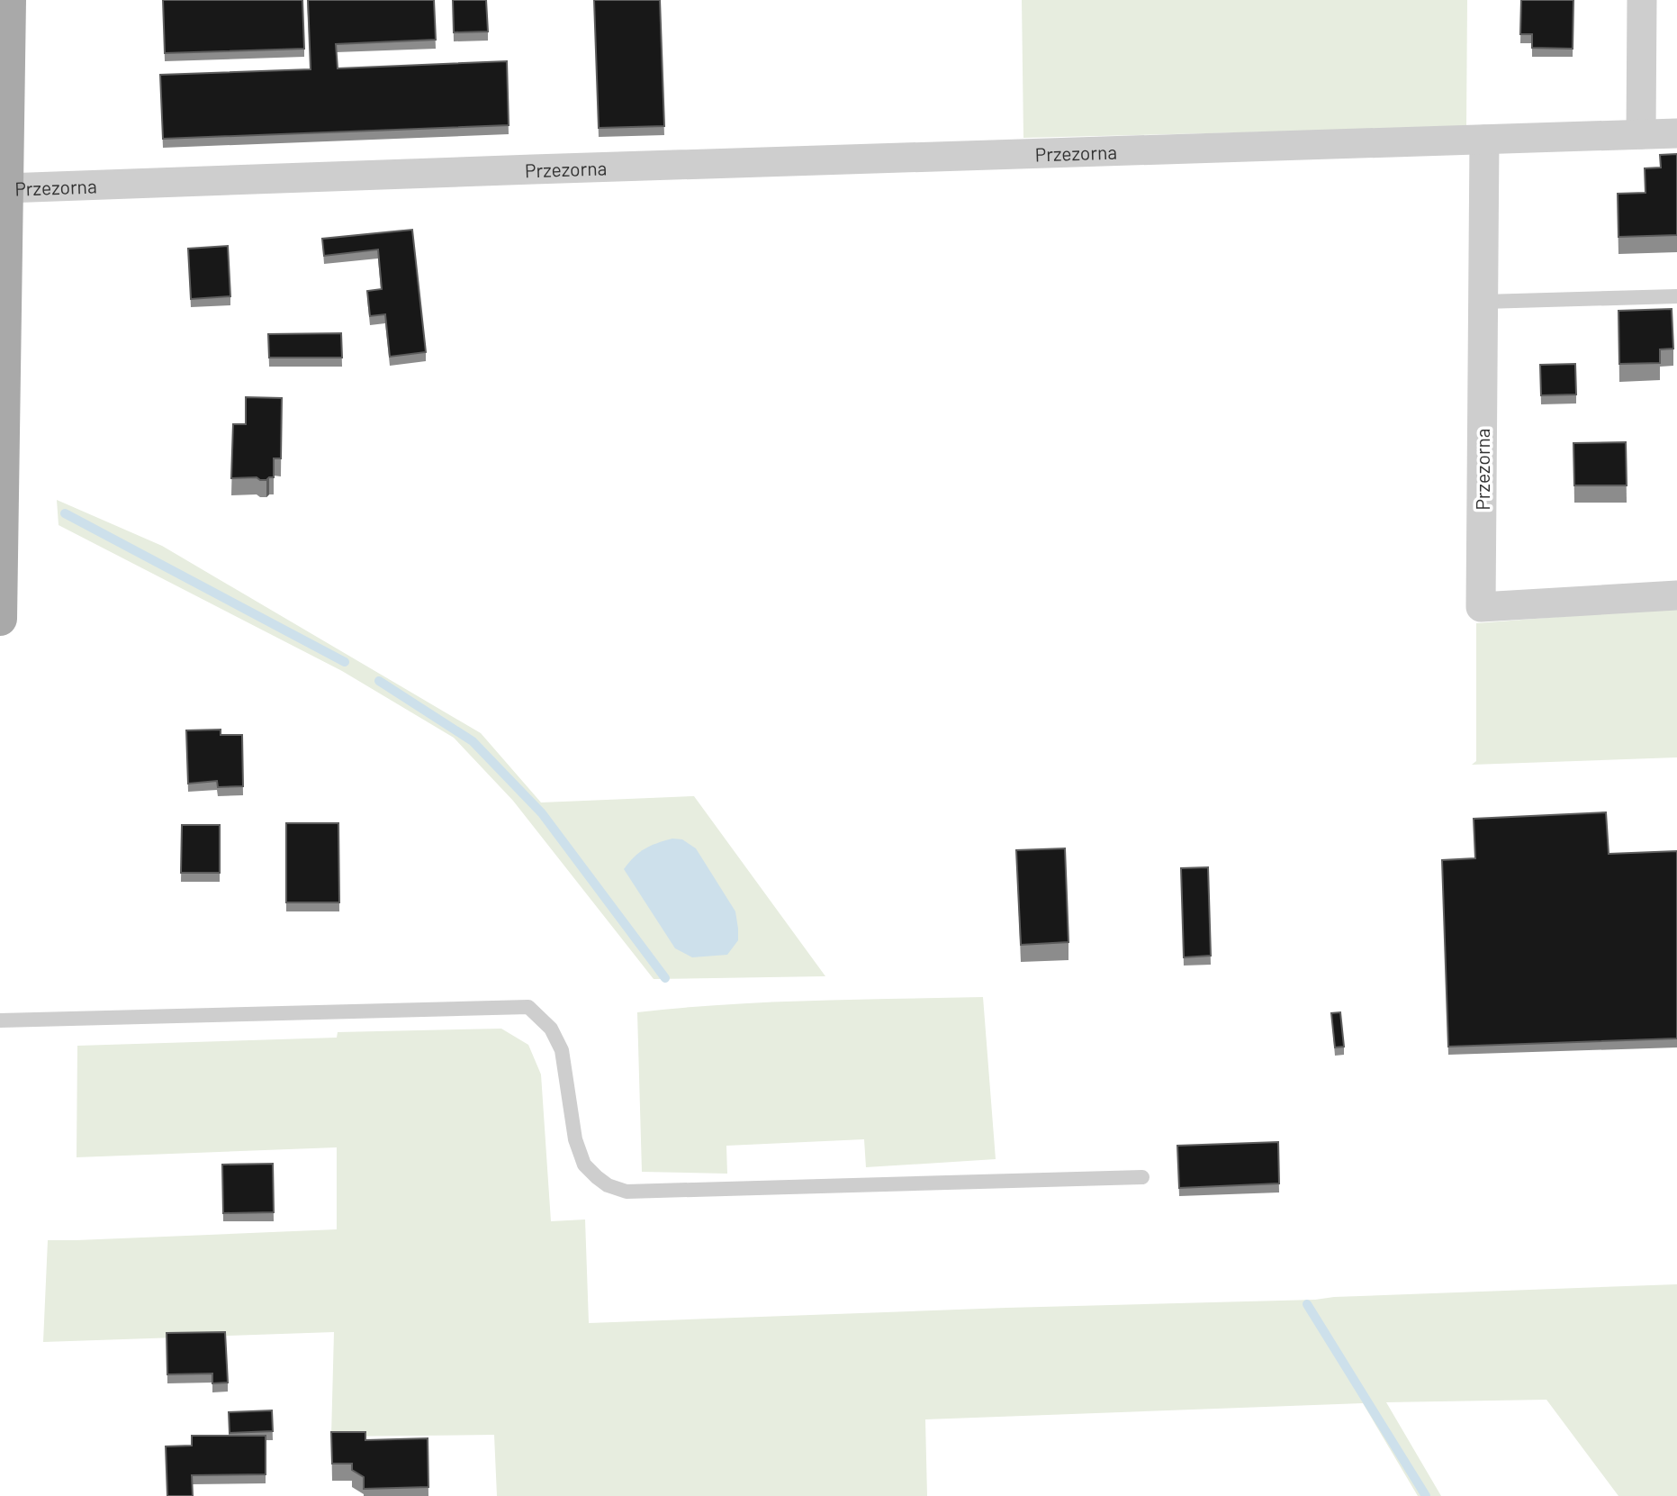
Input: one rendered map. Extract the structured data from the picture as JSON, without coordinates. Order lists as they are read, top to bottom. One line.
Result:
{"streets":{"street":["Przezorna"]}}
